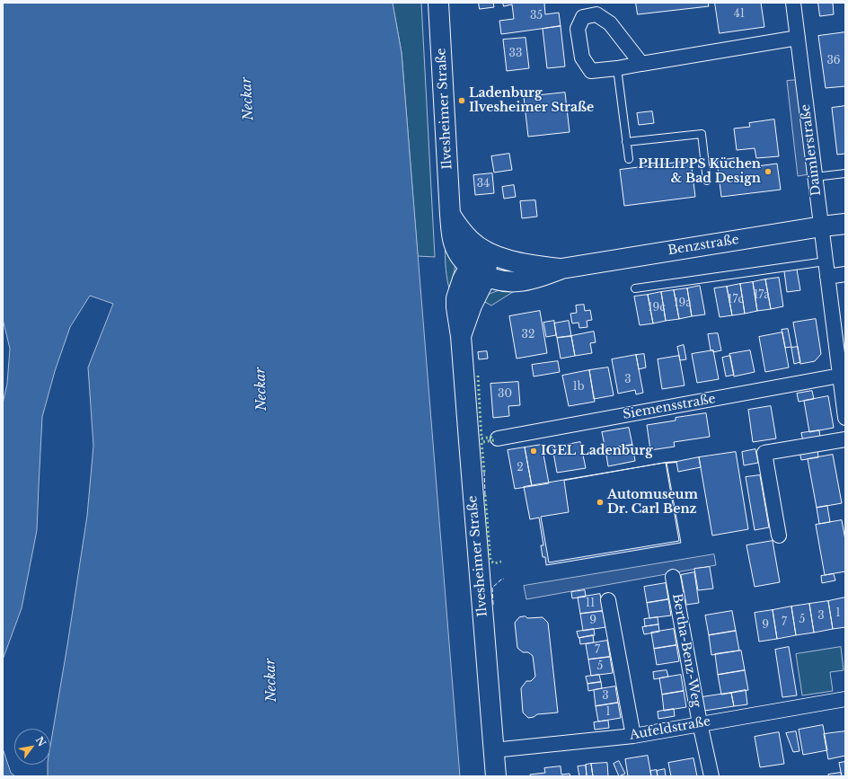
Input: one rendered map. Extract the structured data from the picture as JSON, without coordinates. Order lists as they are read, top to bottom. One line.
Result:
{"streets":{"main road":["Ilvesheimer Straße","Benzstraße"],"street":["Daimlerstraße","Siemensstraße","Bertha-Benz-Weg","Aufeldstraße"]},"crossings":[["Ilvesheimer Straße","Benzstraße"],["Ilvesheimer Straße","Aufeldstraße"],["Daimlerstraße","Benzstraße"],["Daimlerstraße","Siemensstraße"],["Bertha-Benz-Weg","Aufeldstraße"]],"water":["Neckar"],"places":["Ladenburg Ilvesheimer Straße","PHILIPPS Küchen & Bad Design","IGEL Ladenburg","Automuseum Dr. Carl Benz"],"house_numbers":["41","35","33","36","34","17a","17c","19a","19c","32","3","1b","30","2","11","1","3","5","9","7","9","7","5","3","1"],"north":"top right"}
